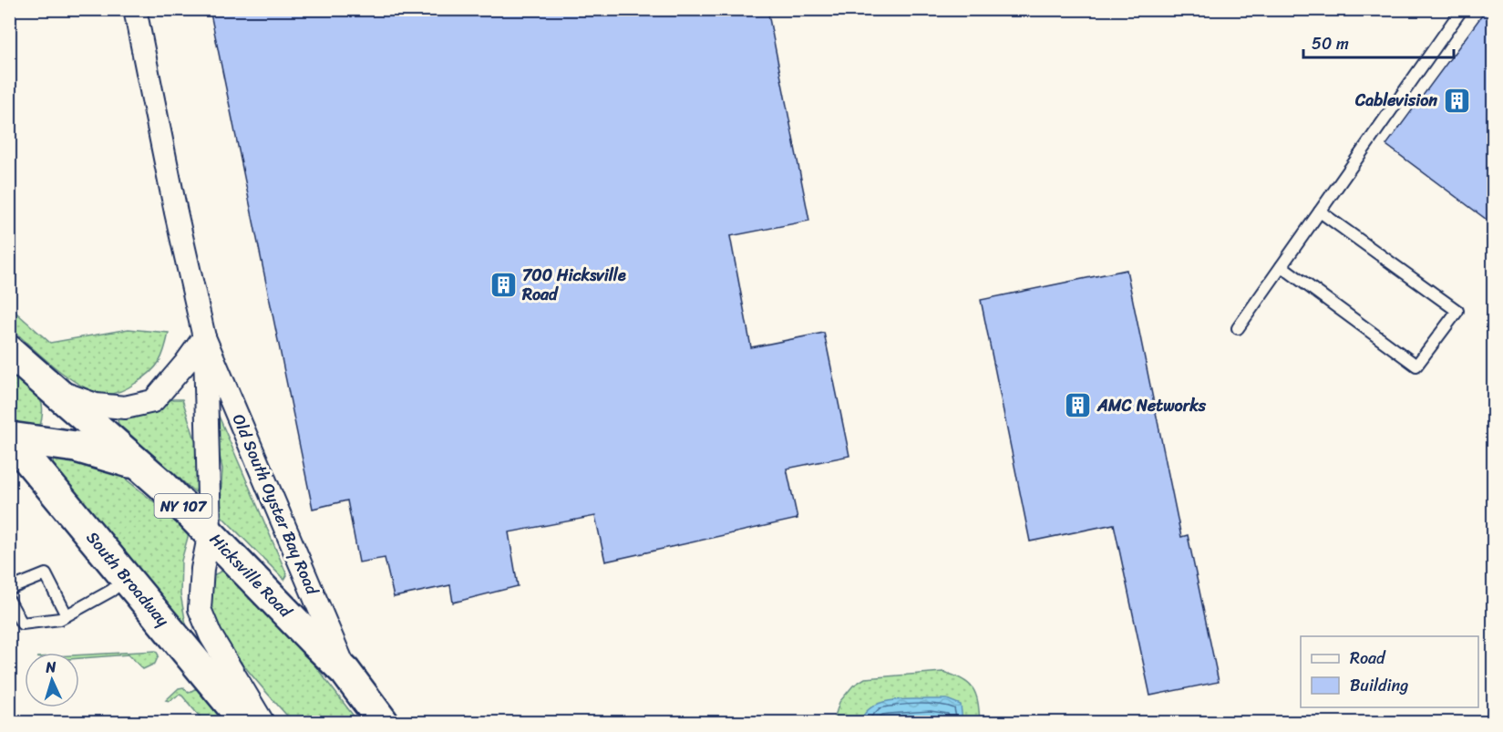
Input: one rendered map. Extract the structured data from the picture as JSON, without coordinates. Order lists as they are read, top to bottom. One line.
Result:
{"streets":{"main road":["NY 107","Hicksville Road","South Broadway"],"street":["Old South Oyster Bay Road"]},"crossings":[["Old South Oyster Bay Road","Hicksville Road"]],"places":{"building":["Cablevision","700 Hicksville Road","AMC Networks"]},"legend":["Road","Building"],"scale_bar":"50 m","north":"top"}
